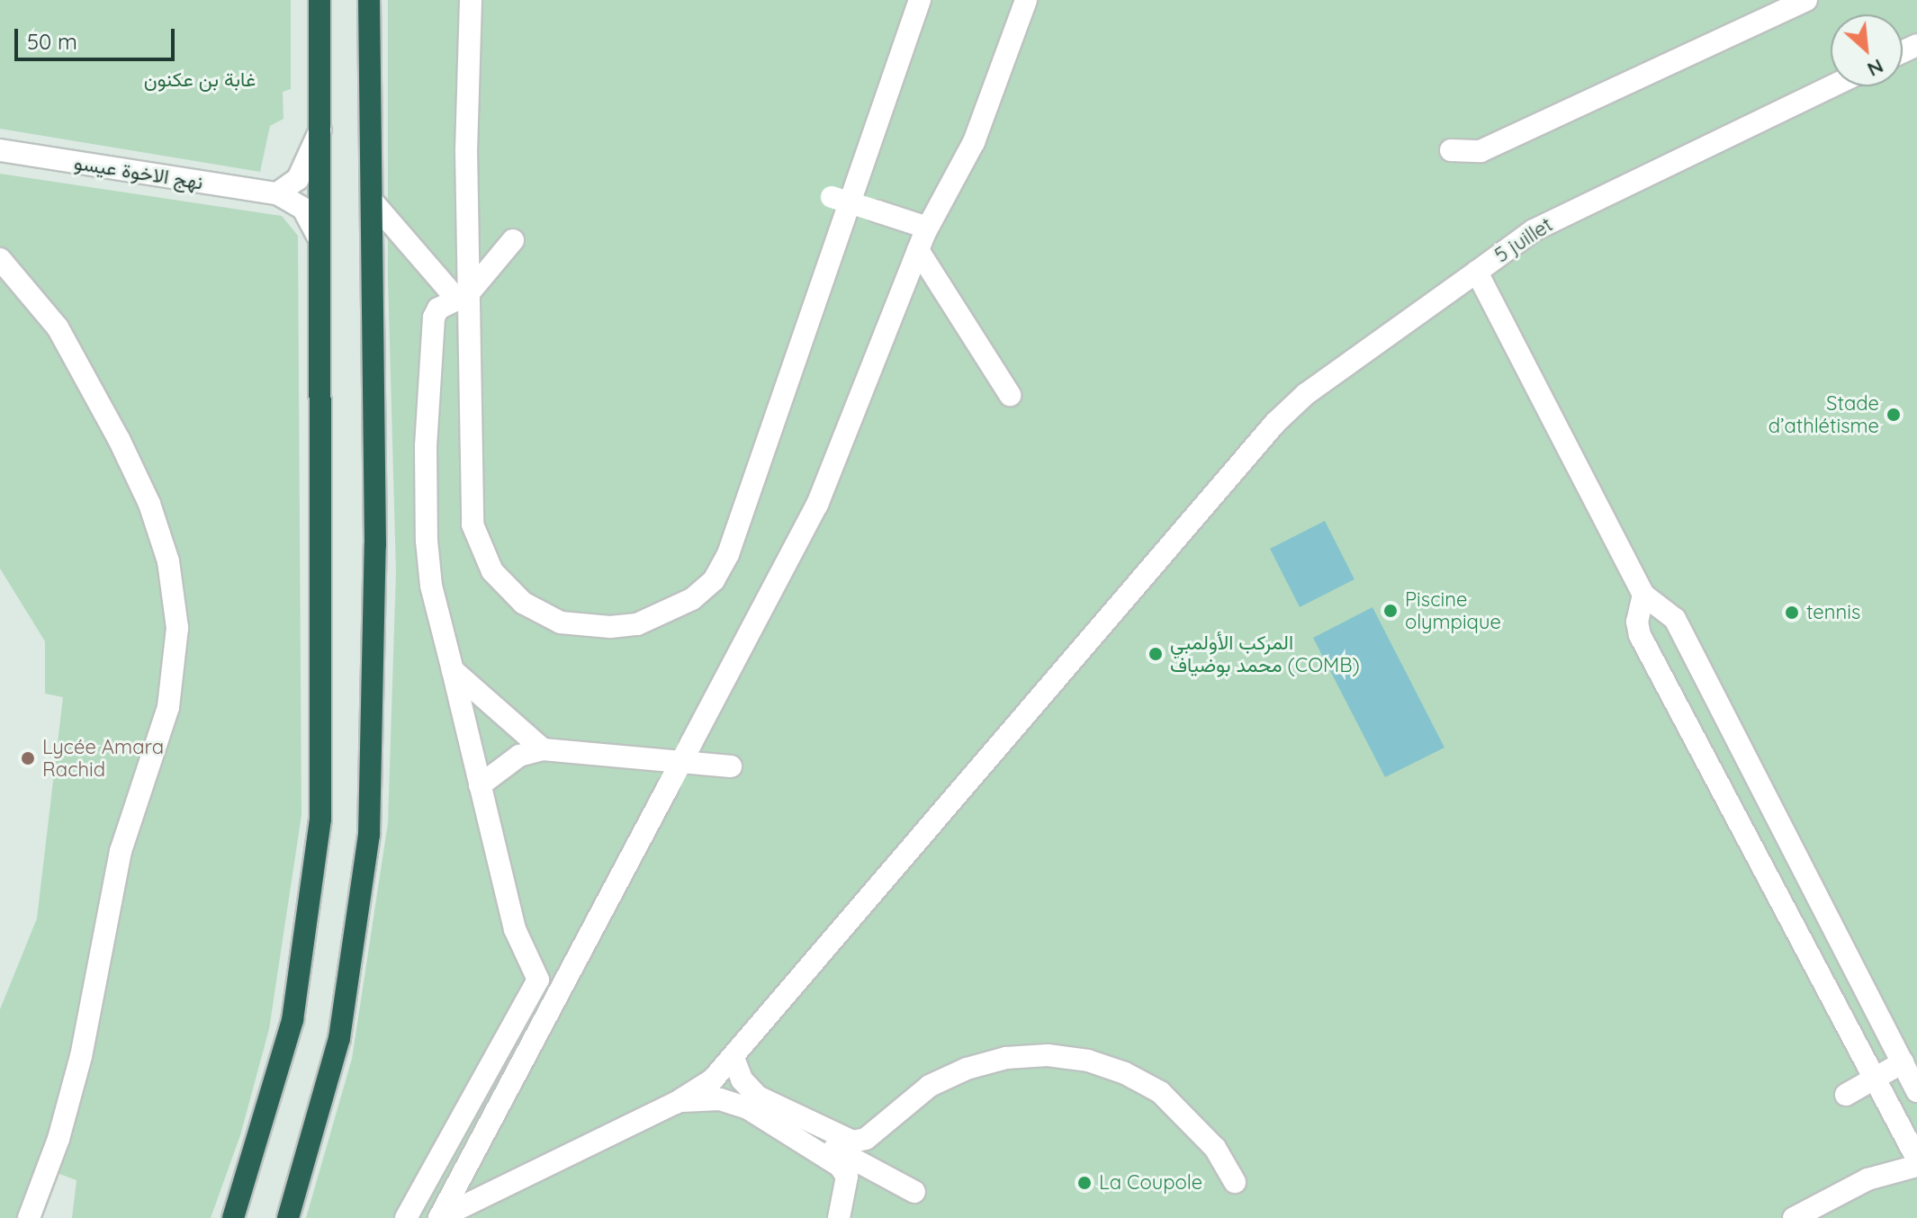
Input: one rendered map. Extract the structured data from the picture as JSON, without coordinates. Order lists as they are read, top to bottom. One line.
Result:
{"streets":{"street":["نهج الاخوة عيسو","5 juillet"]},"parks":["غابة بن عكنون"],"places":["Stade d’athlétisme","Piscine olympique","tennis","المركب الأولمبي محمد بوضياف (COMB)","Lycée Amara Rachid","La Coupole"],"scale_bar":"50 m","north":"bottom right"}
